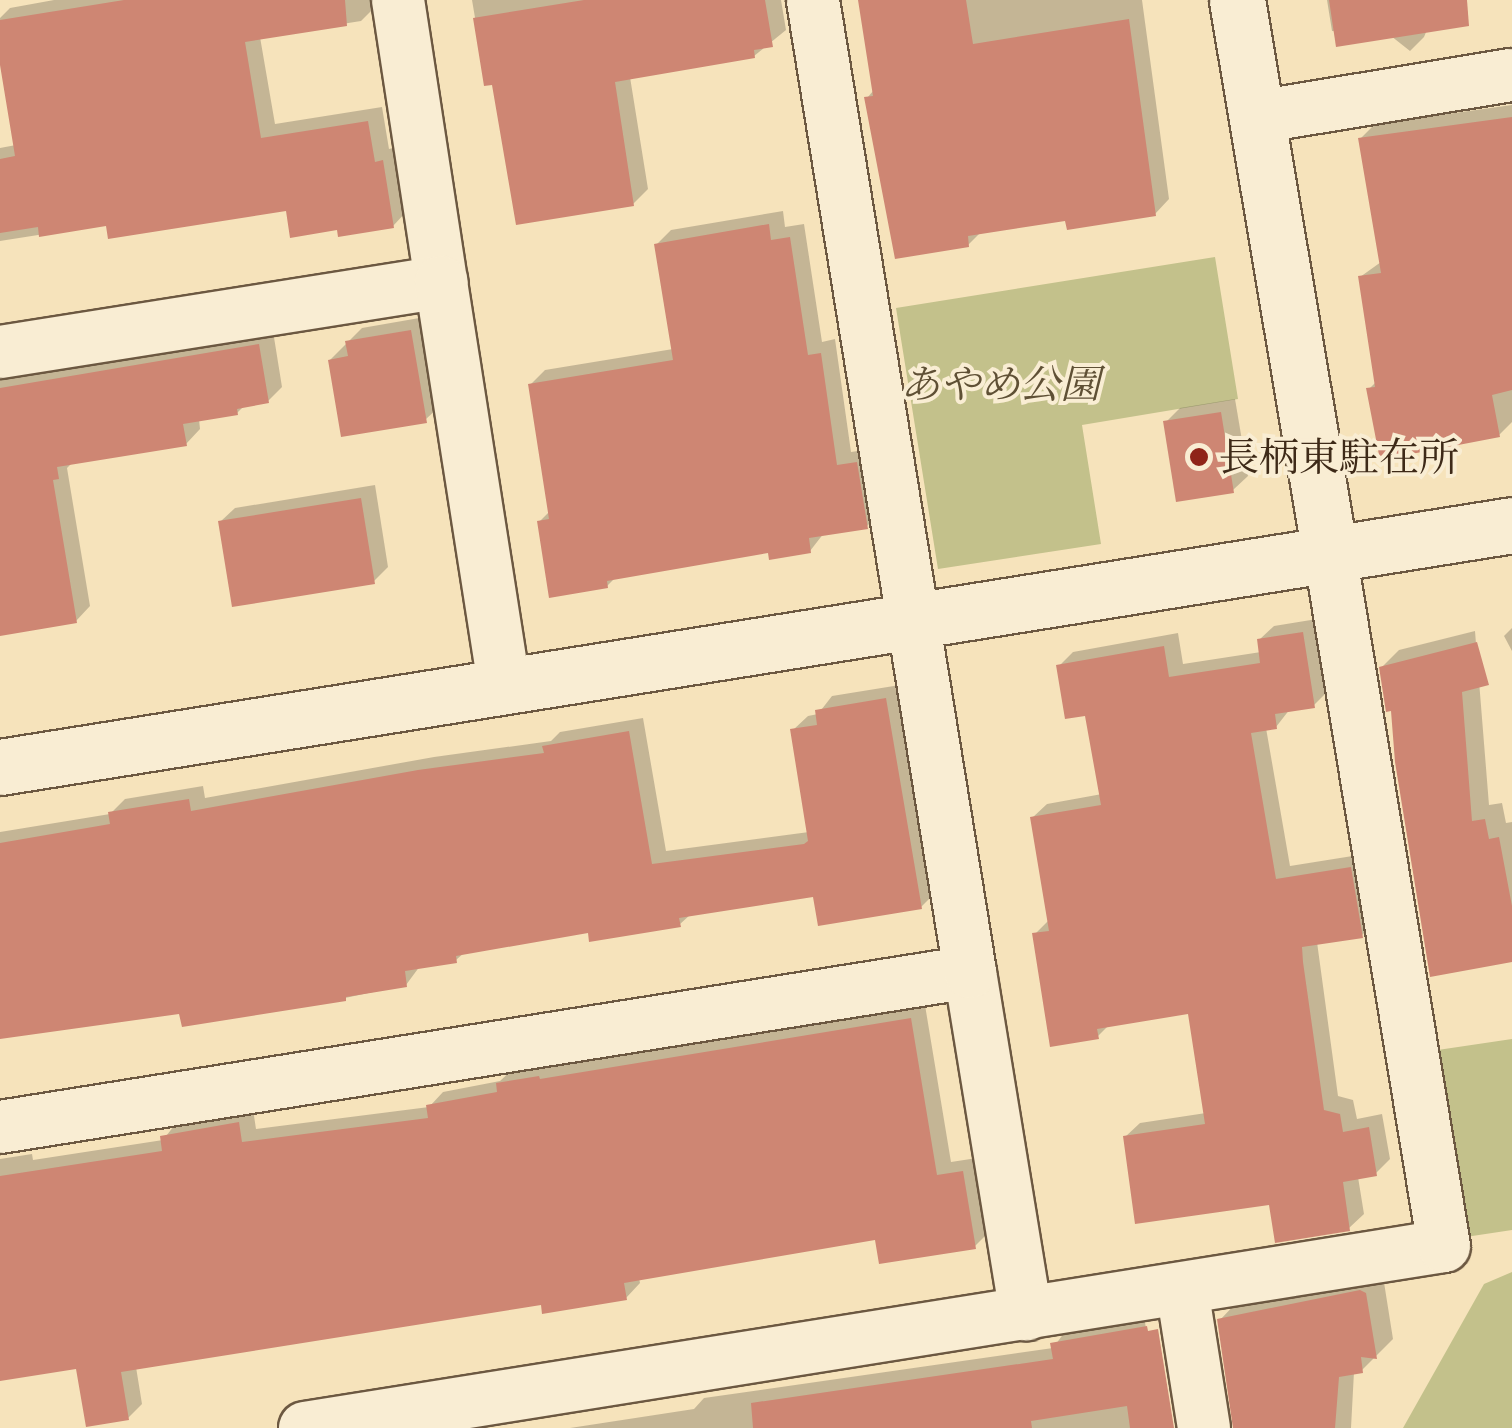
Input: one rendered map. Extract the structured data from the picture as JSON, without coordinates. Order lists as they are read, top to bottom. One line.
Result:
{"parks":["あやめ公園"],"places":["長柄東駐在所"]}
